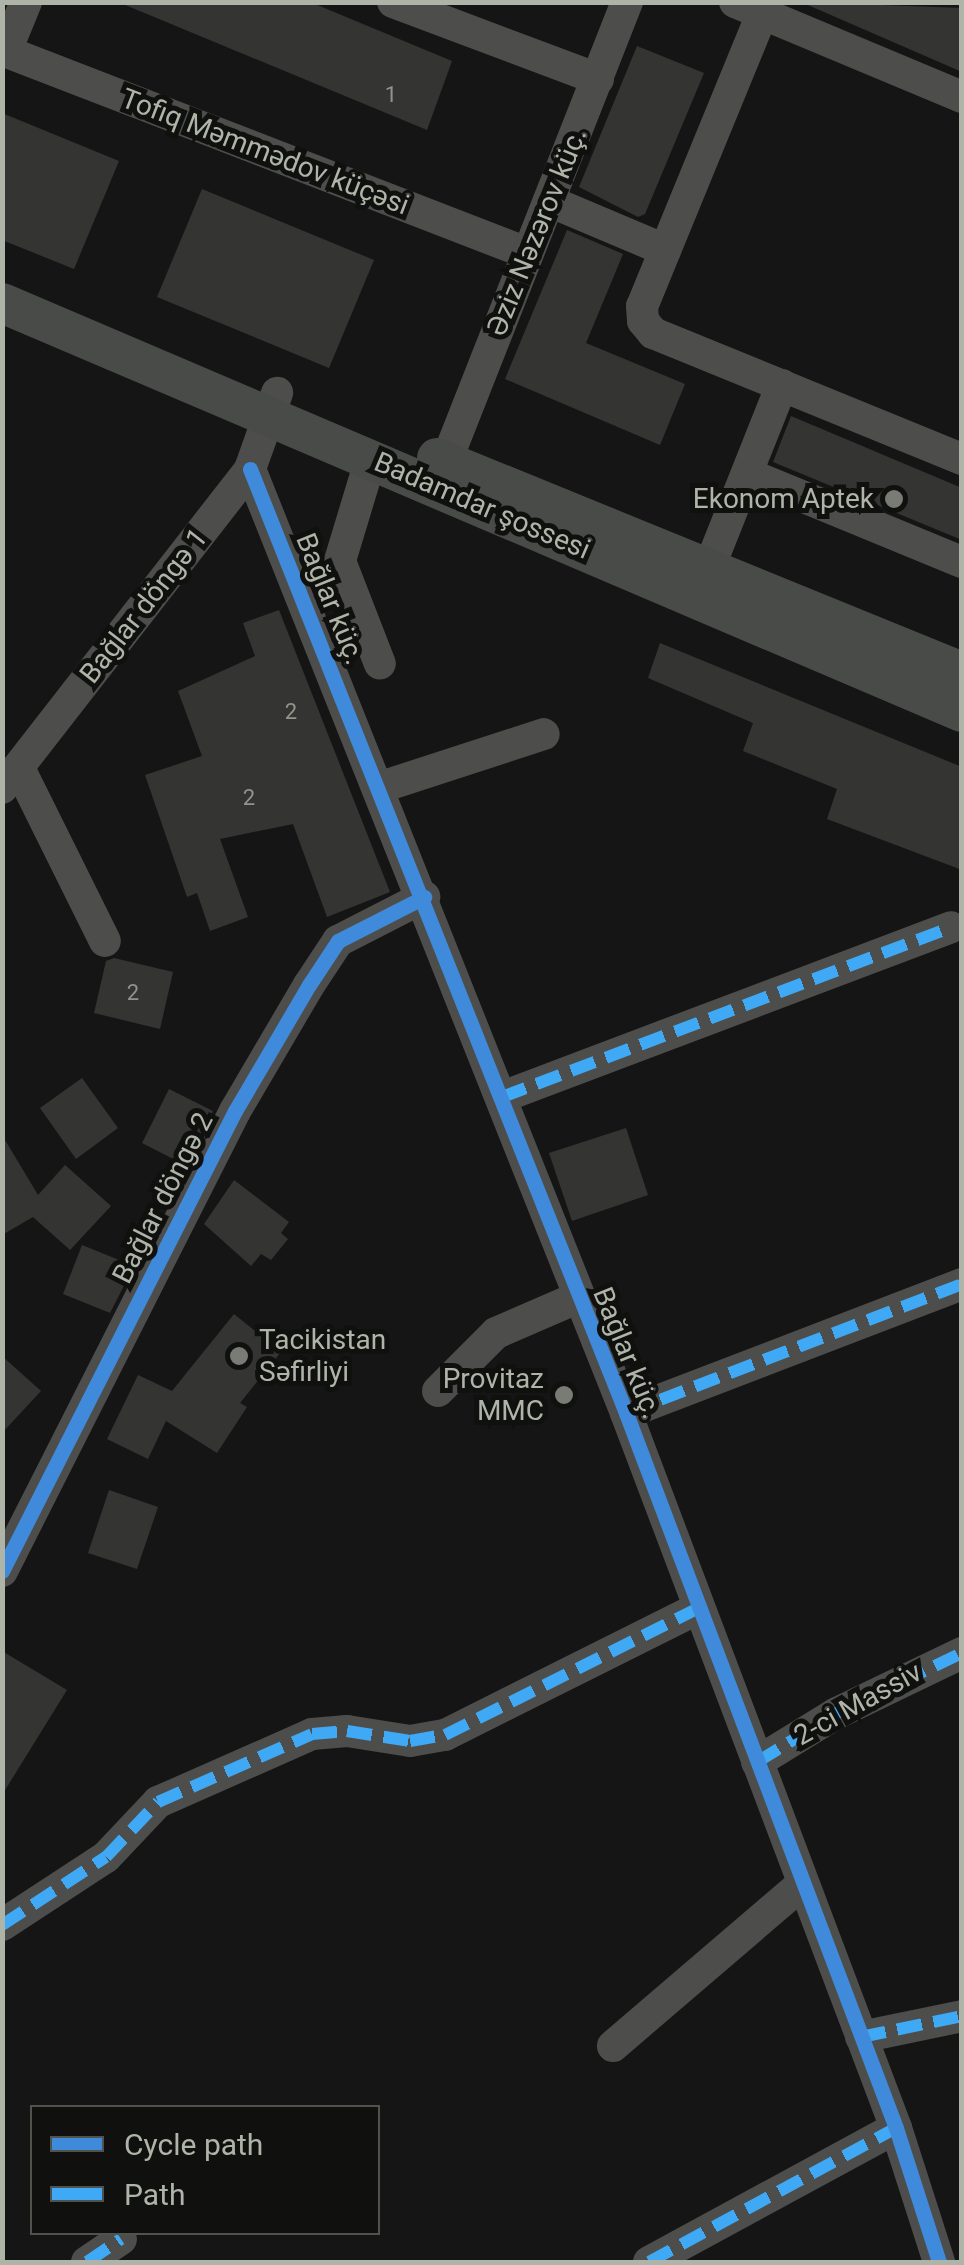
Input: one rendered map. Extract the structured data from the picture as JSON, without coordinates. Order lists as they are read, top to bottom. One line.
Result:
{"streets":{"main road":["Badamdar şossesi"],"street":["Tofiq Məmmədov küçəsi","Əziz Nəzərov küç.","Bağlar küç.","Bağlar döngə 1","Bağlar döngə 2","2-ci Massiv"]},"crossings":[["Tofiq Məmmədov küçəsi","Əziz Nəzərov küç."],["Əziz Nəzərov küç.","Badamdar şossesi"],["Badamdar şossesi","Bağlar döngə 1"],["Bağlar küç.","Bağlar döngə 1"],["Bağlar küç.","Bağlar döngə 2"],["Bağlar küç.","2-ci Massiv"]],"places":["Ekonom Aptek","Tacikistan Səfirliyi","Provitaz MMC"],"house_numbers":["1","2","2","2"],"legend":["Cycle path","Path"]}
